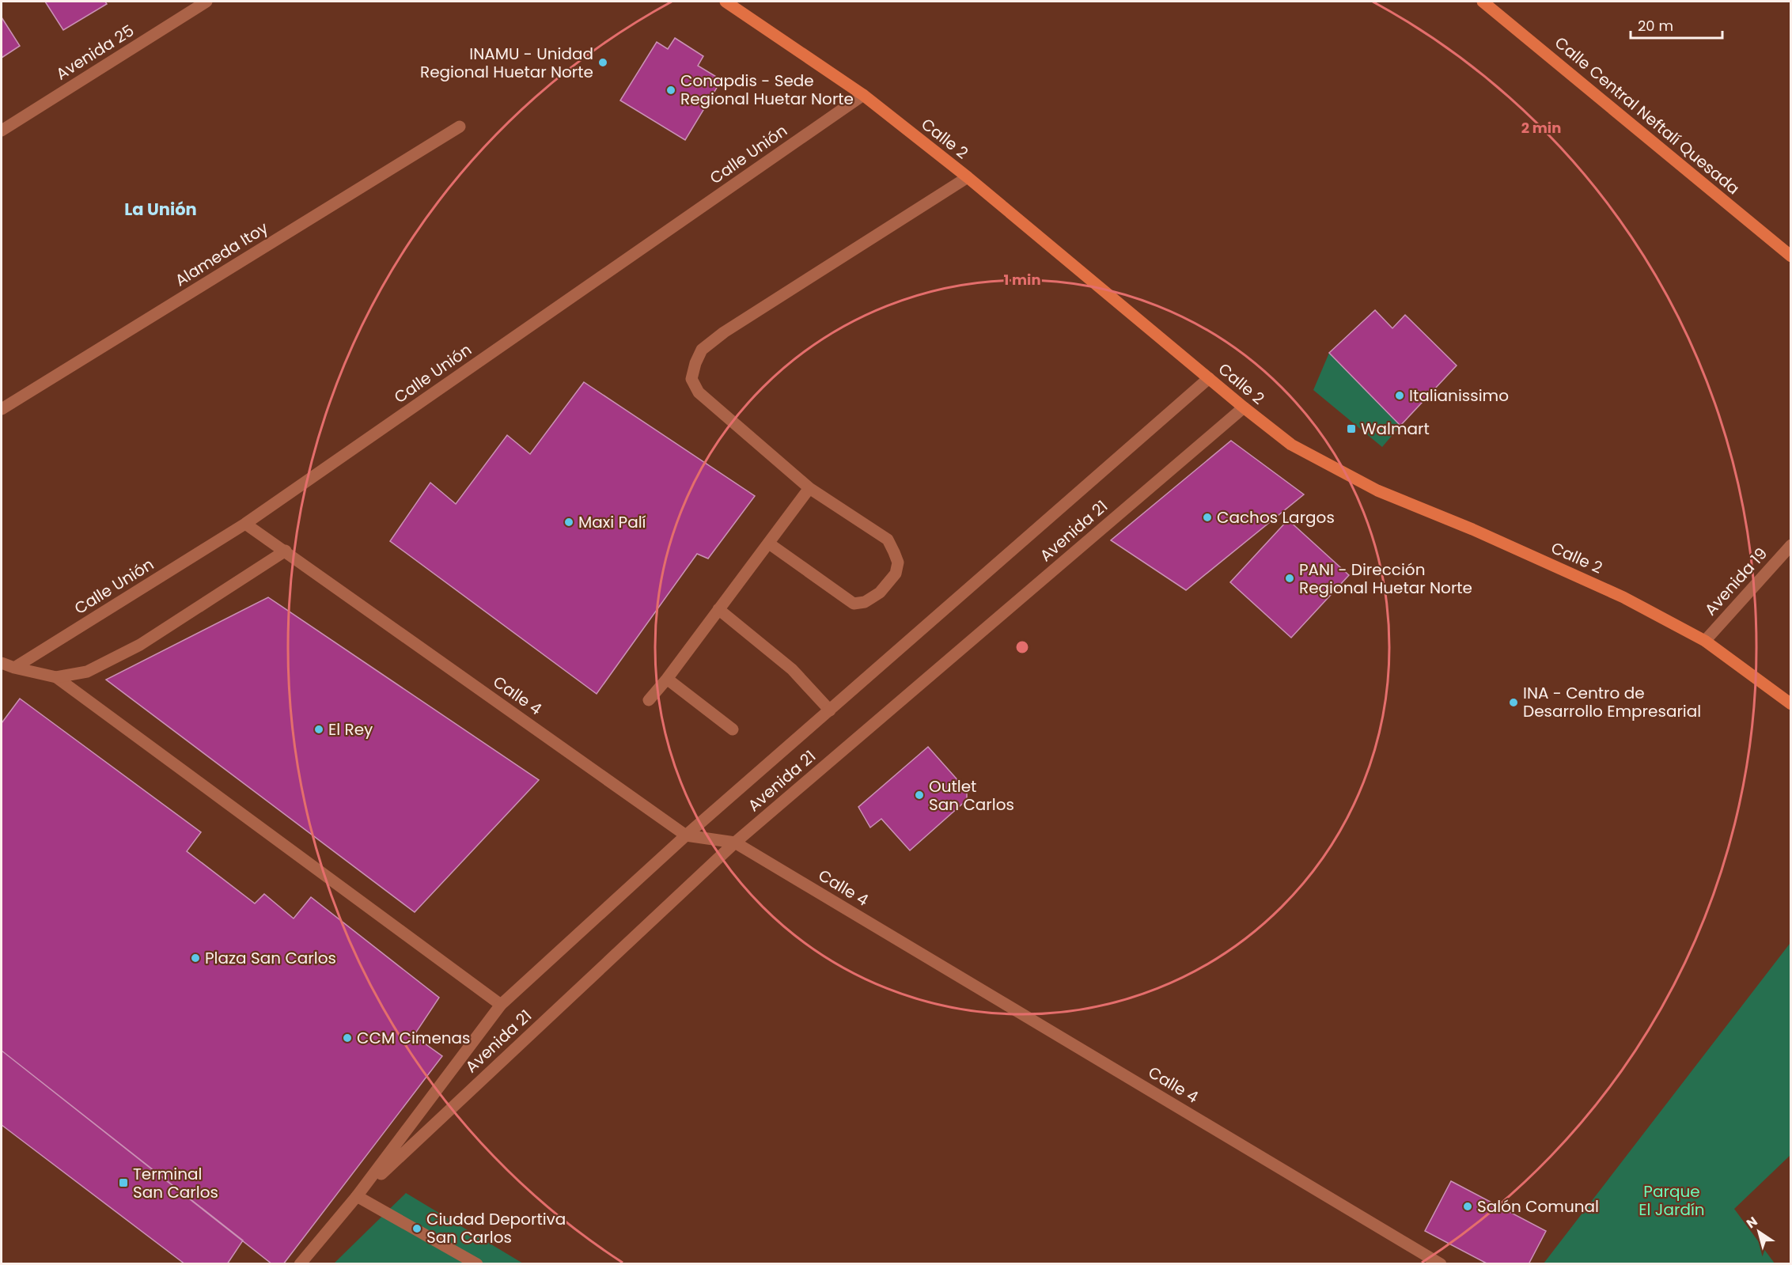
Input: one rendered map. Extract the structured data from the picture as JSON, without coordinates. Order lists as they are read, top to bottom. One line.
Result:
{"streets":{"main road":["Calle Central Neftalí Quesada","Calle 2"],"street":["Avenida 25","Calle Unión","Alameda Itoy","Avenida 21","Avenida 19","Calle 4"]},"crossings":[["Calle 2","Calle Unión"],["Calle 2","Avenida 21"],["Calle 2","Avenida 19"],["Calle Unión","Calle 4"],["Avenida 21","Calle 4"]],"districts":["La Unión"],"parks":["Parque El Jardín"],"places":{"other":["INAMU - Unidad Regional Huetar Norte","Conapdis - Sede Regional Huetar Norte","Italianissimo","Cachos Largos","Maxi Palí","PANI - Dirección Regional Huetar Norte","INA - Centro de Desarrollo Empresarial","El Rey","Outlet San Carlos","Plaza San Carlos","CCM Cimenas","Salón Comunal","Ciudad Deportiva San Carlos"],"transit":["Walmart","Terminal San Carlos"]},"scale_bar":"20 m","north":"top left","rings":["2 min","1 min"]}
